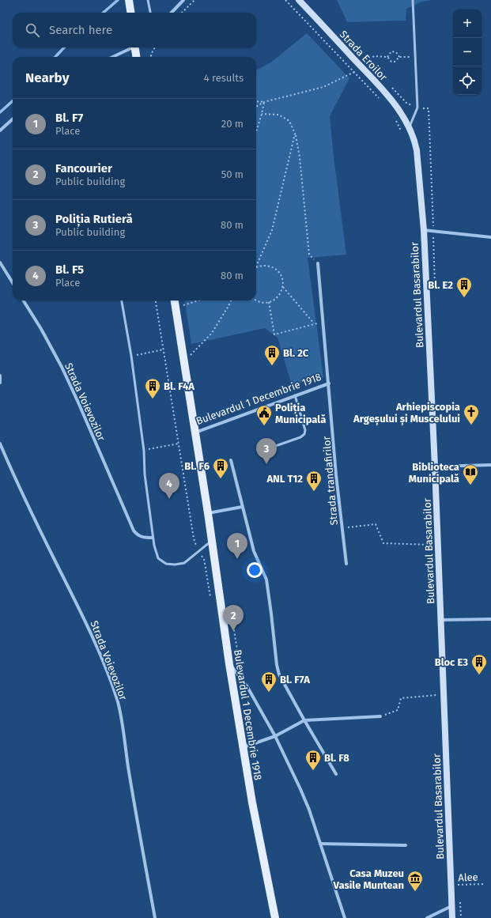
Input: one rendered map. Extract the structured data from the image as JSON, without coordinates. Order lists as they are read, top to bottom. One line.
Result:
{"streets":{"main road":["Strada Eroilor","Bulevardul Basarabilor","Bulevardul 1 Decembrie 1918"],"street":["Strada Voievozilor","Strada trandafirilor"],"path":["Alee"]},"crossings":[["Strada Eroilor","Bulevardul Basarabilor"],["Bulevardul Basarabilor","Alee"],["Bulevardul 1 Decembrie 1918","Strada trandafirilor"]],"places":{"building":["Bl. E2","Bl. 2C","Bl. F4A","Bl. F6","ANL T12","Bloc E3","Bl. F7A","Bl. F8"],"church":["Arhiepiscopia Argeșului și Muscelului"],"public building":["Poliția Municipală"],"library":["Biblioteca Municipală"],"museum":["Casa Muzeu Vasile Muntean"]},"page":{"map_buttons":["+","−"],"search":"Search here","heading":["Nearby","4 results"],"list":[{"mark":"1","name":"Bl. F7","note":"Place","value":"20 m"},{"mark":"2","name":"Fancourier","note":"Public building","value":"50 m"},{"mark":"3","name":"Poliția Rutieră","note":"Public building","value":"80 m"},{"mark":"4","name":"Bl. F5","note":"Place","value":"80 m"}],"pins":["3","4","1","2"]}}
